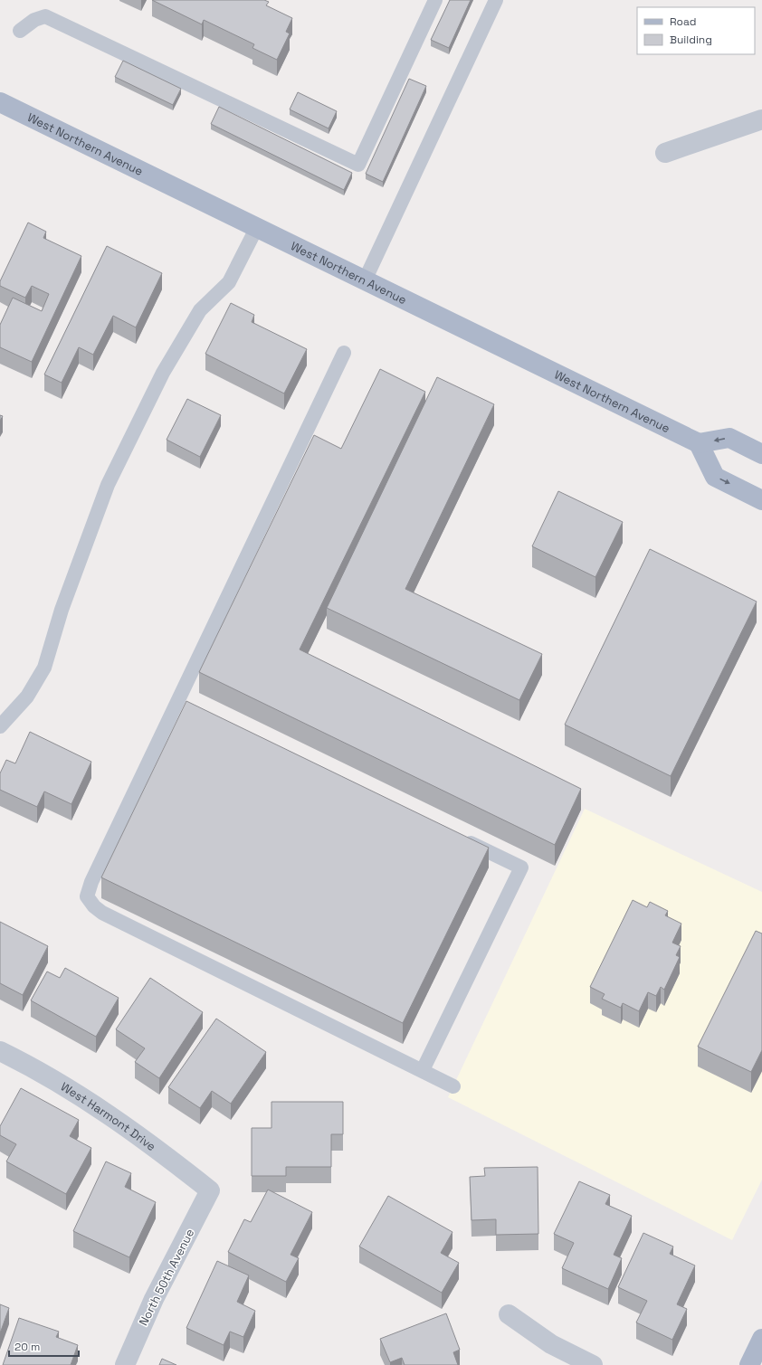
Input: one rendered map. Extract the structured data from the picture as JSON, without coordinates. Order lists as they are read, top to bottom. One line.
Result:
{"streets":{"main road":["West Northern Avenue"],"street":["West Harmont Drive","North 50th Avenue"]},"crossings":[["West Harmont Drive","North 50th Avenue"]],"legend":["Road","Building"],"scale_bar":"20 m"}
